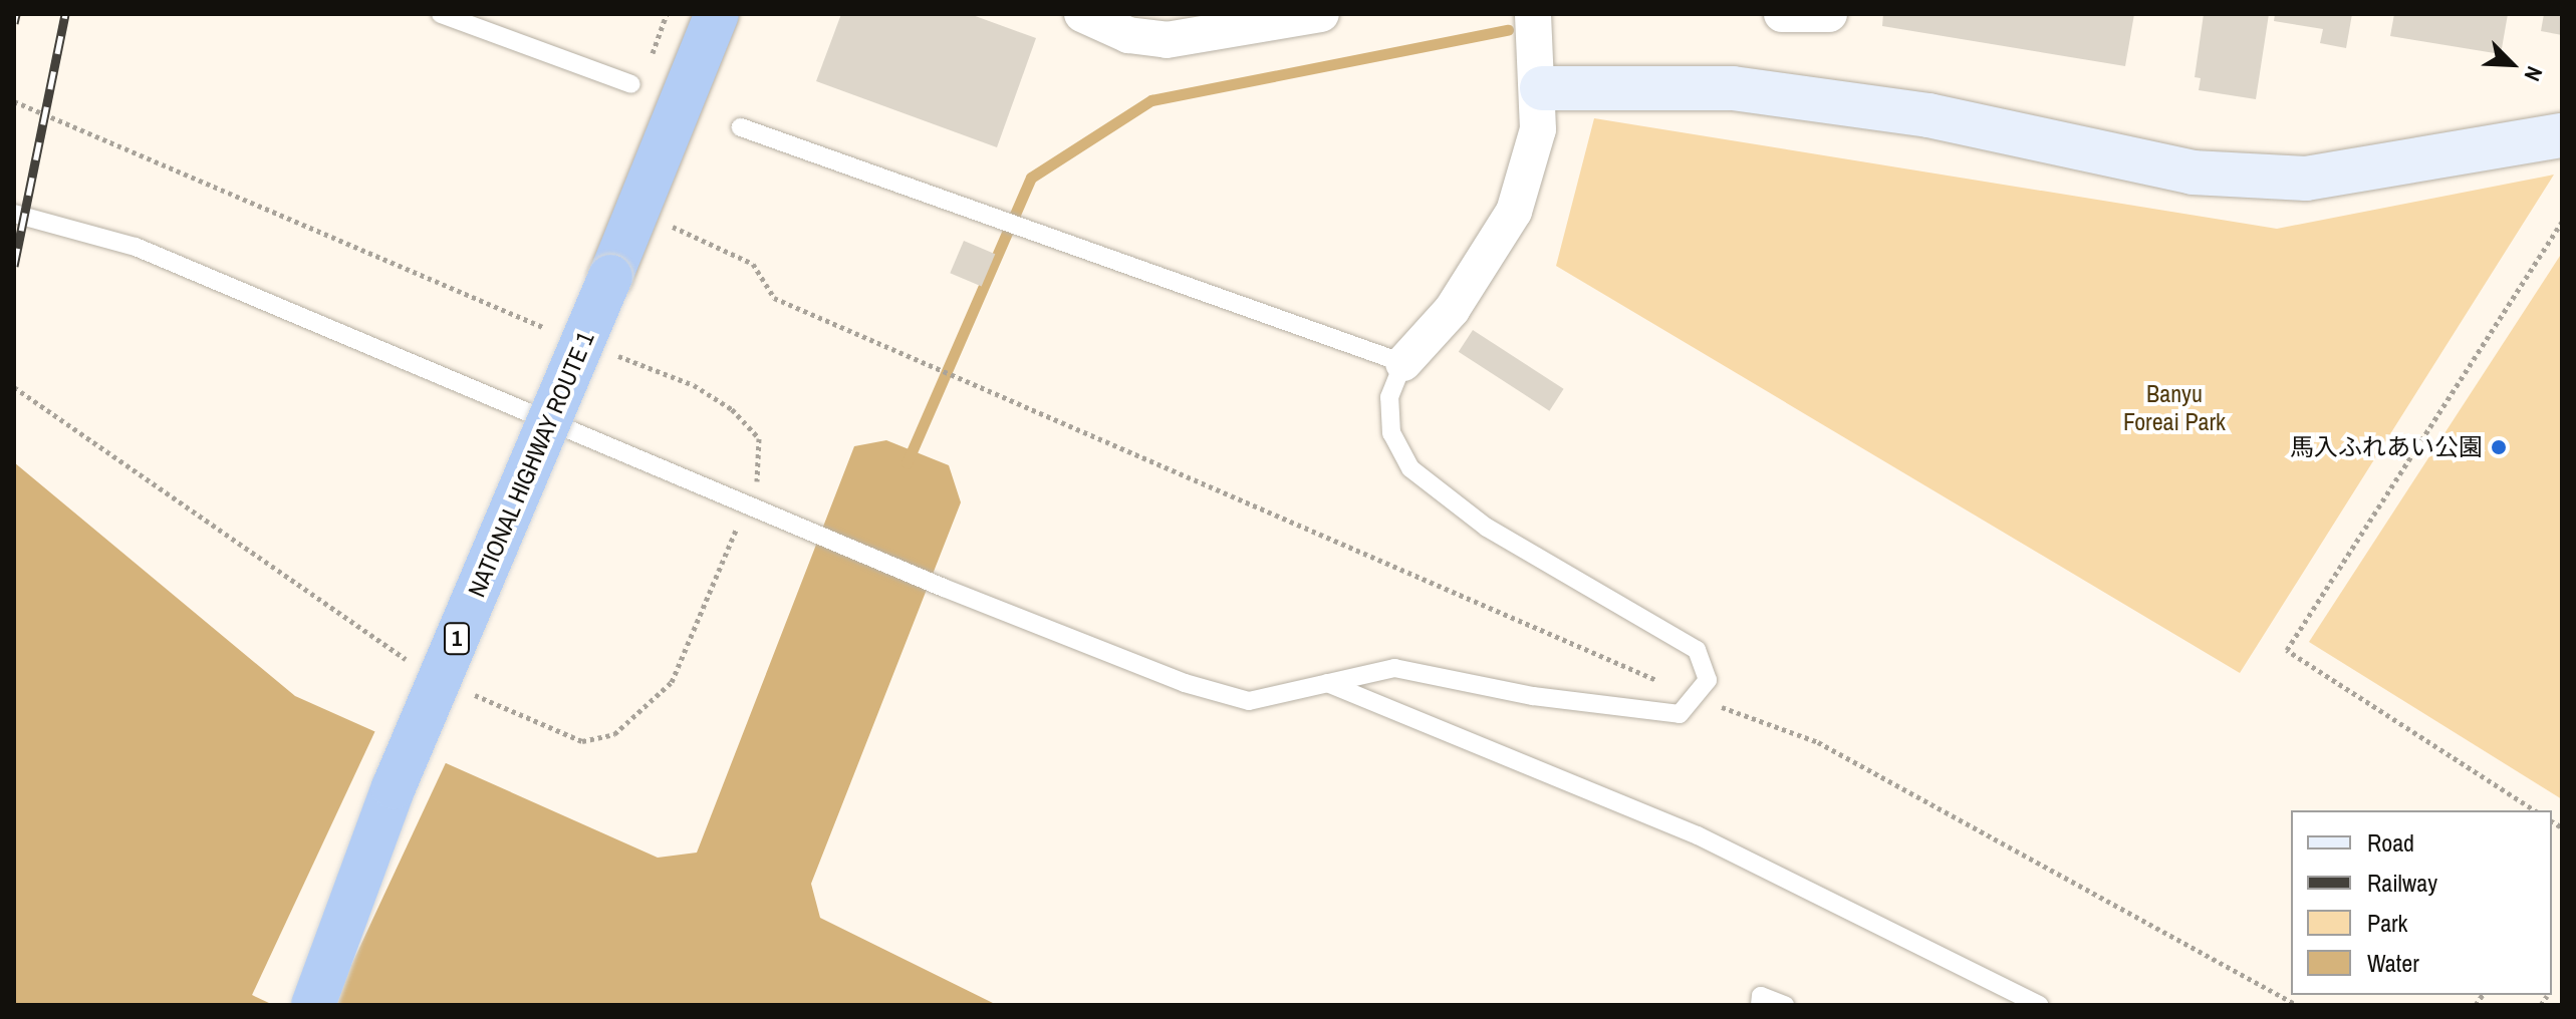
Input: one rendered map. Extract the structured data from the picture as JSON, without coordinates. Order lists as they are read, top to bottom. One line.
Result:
{"streets":{"highway":["NATIONAL HIGHWAY ROUTE 1","1"]},"parks":["Banyu Foreai Park"],"places":["馬入ふれあい公園"],"legend":["Road","Railway","Park","Water"],"north":"bottom right"}
